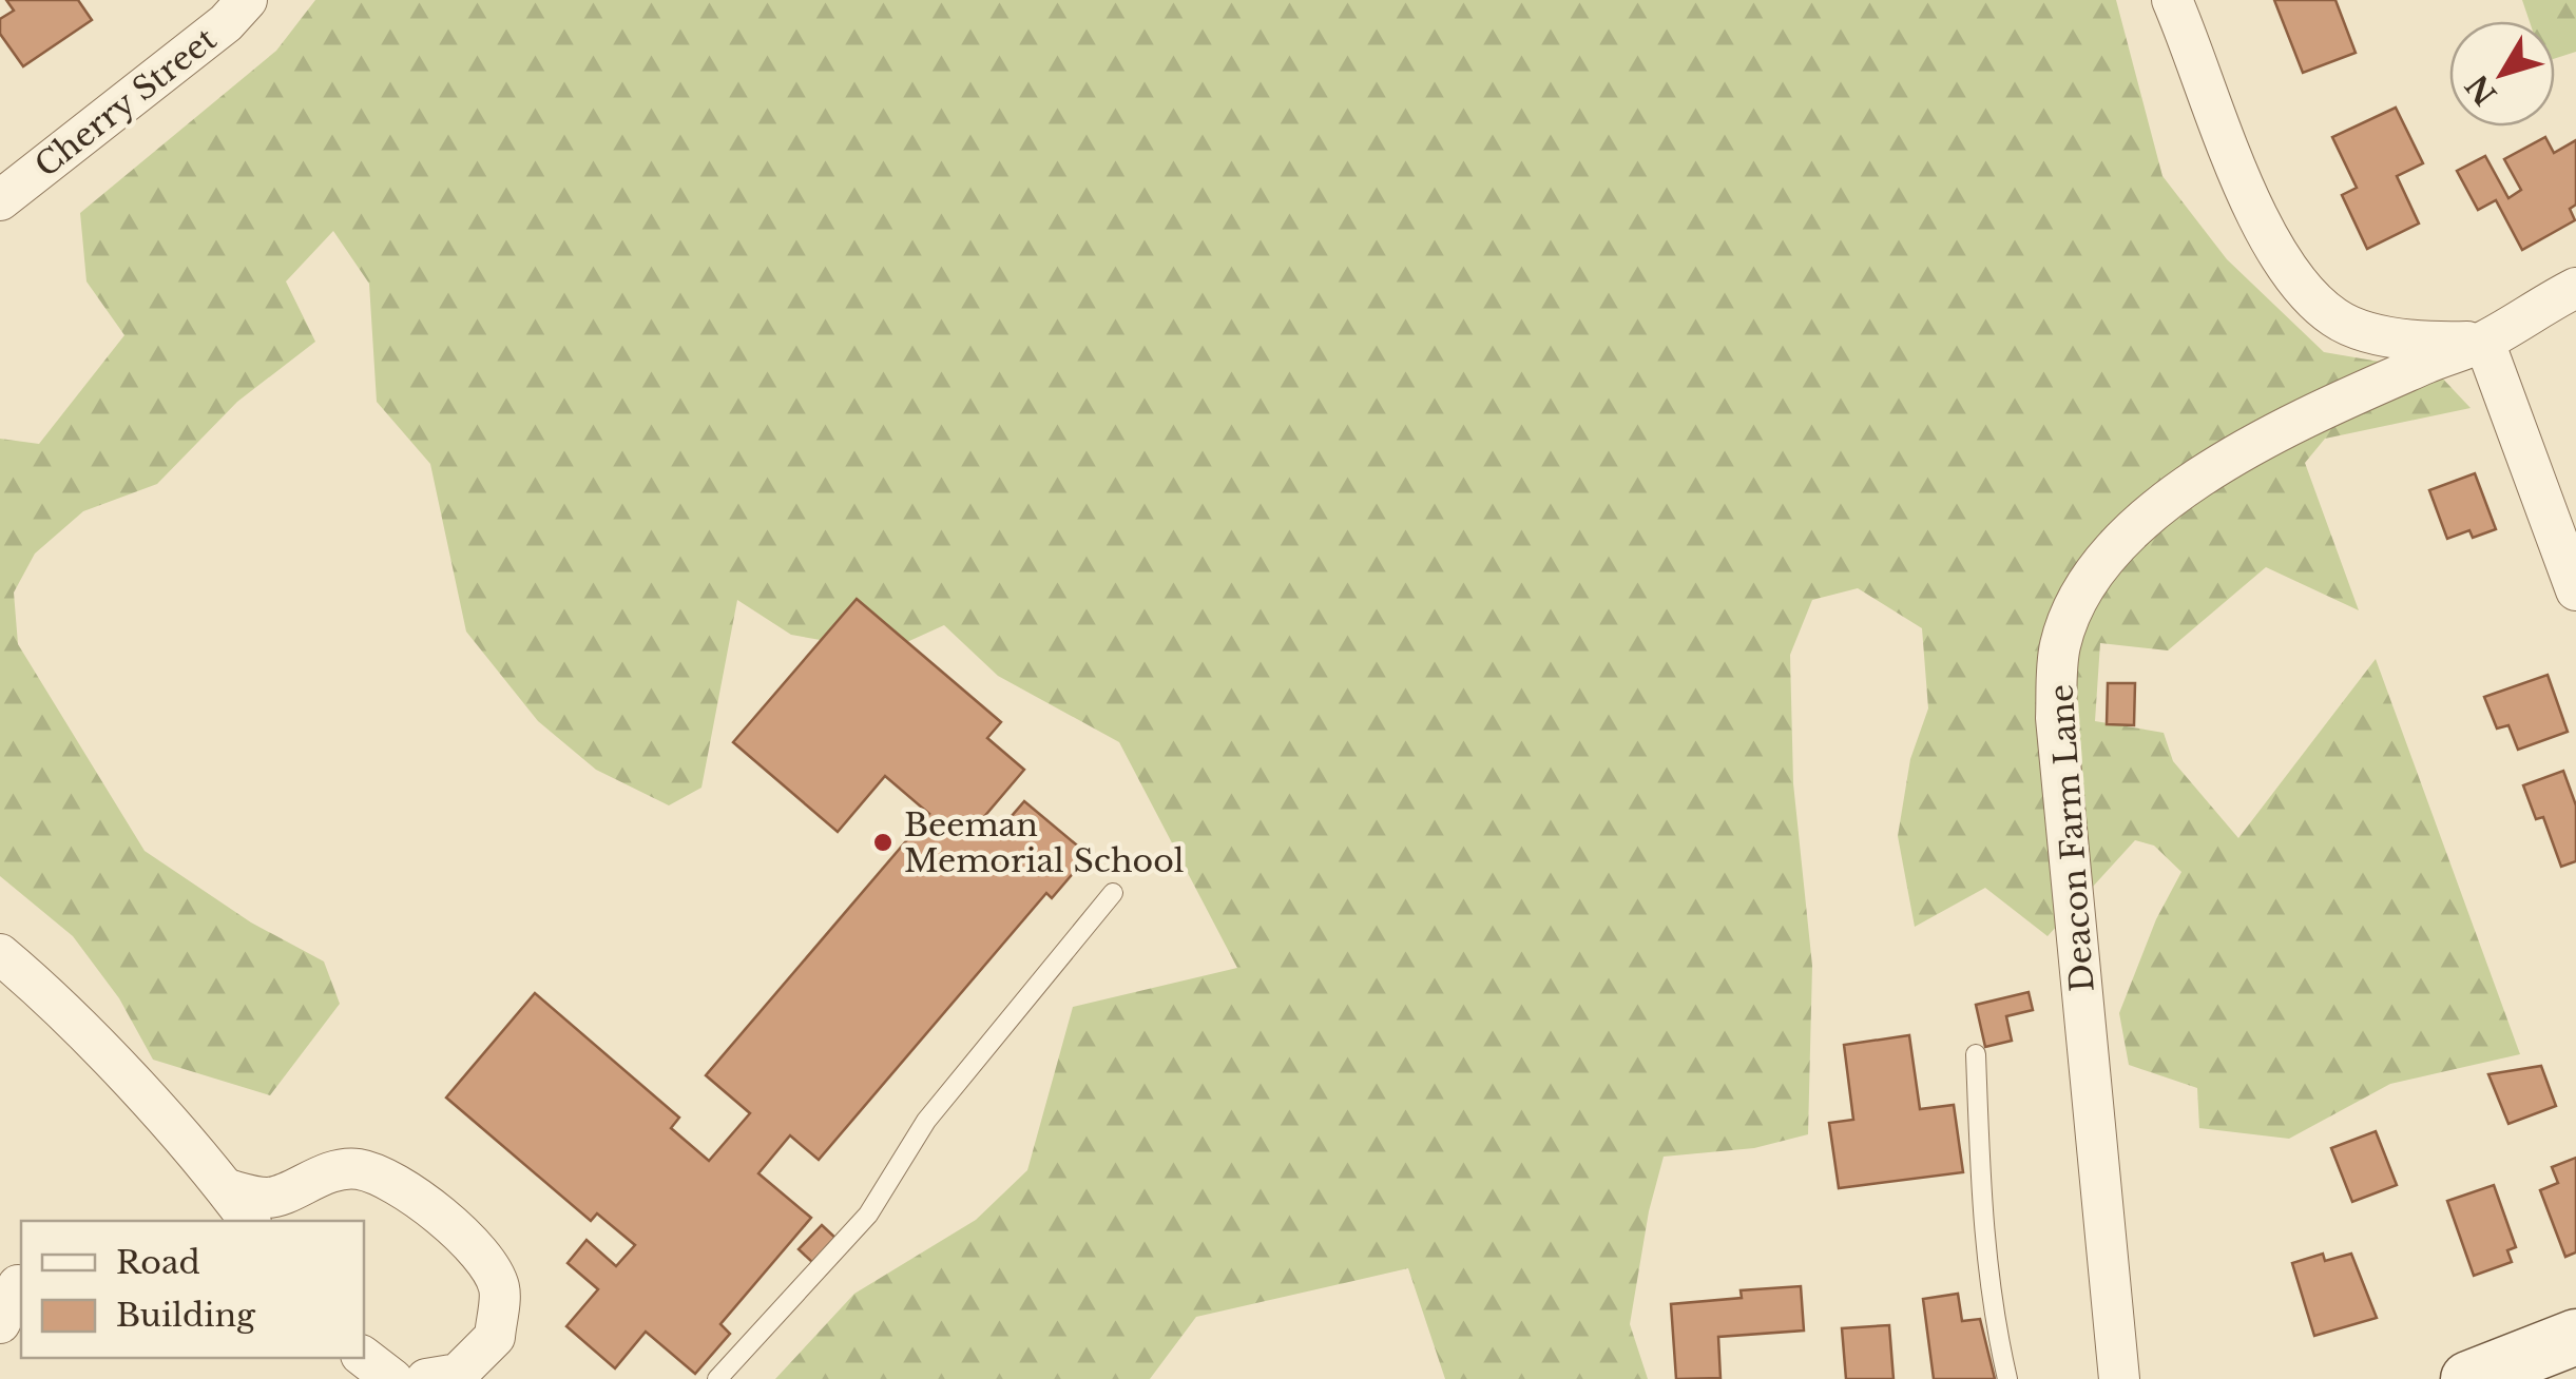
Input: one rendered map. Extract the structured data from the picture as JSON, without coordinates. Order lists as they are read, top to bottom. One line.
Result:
{"streets":{"street":["Cherry Street","Deacon Farm Lane"]},"places":["Beeman Memorial School"],"legend":["Road","Building"],"north":"bottom left"}
